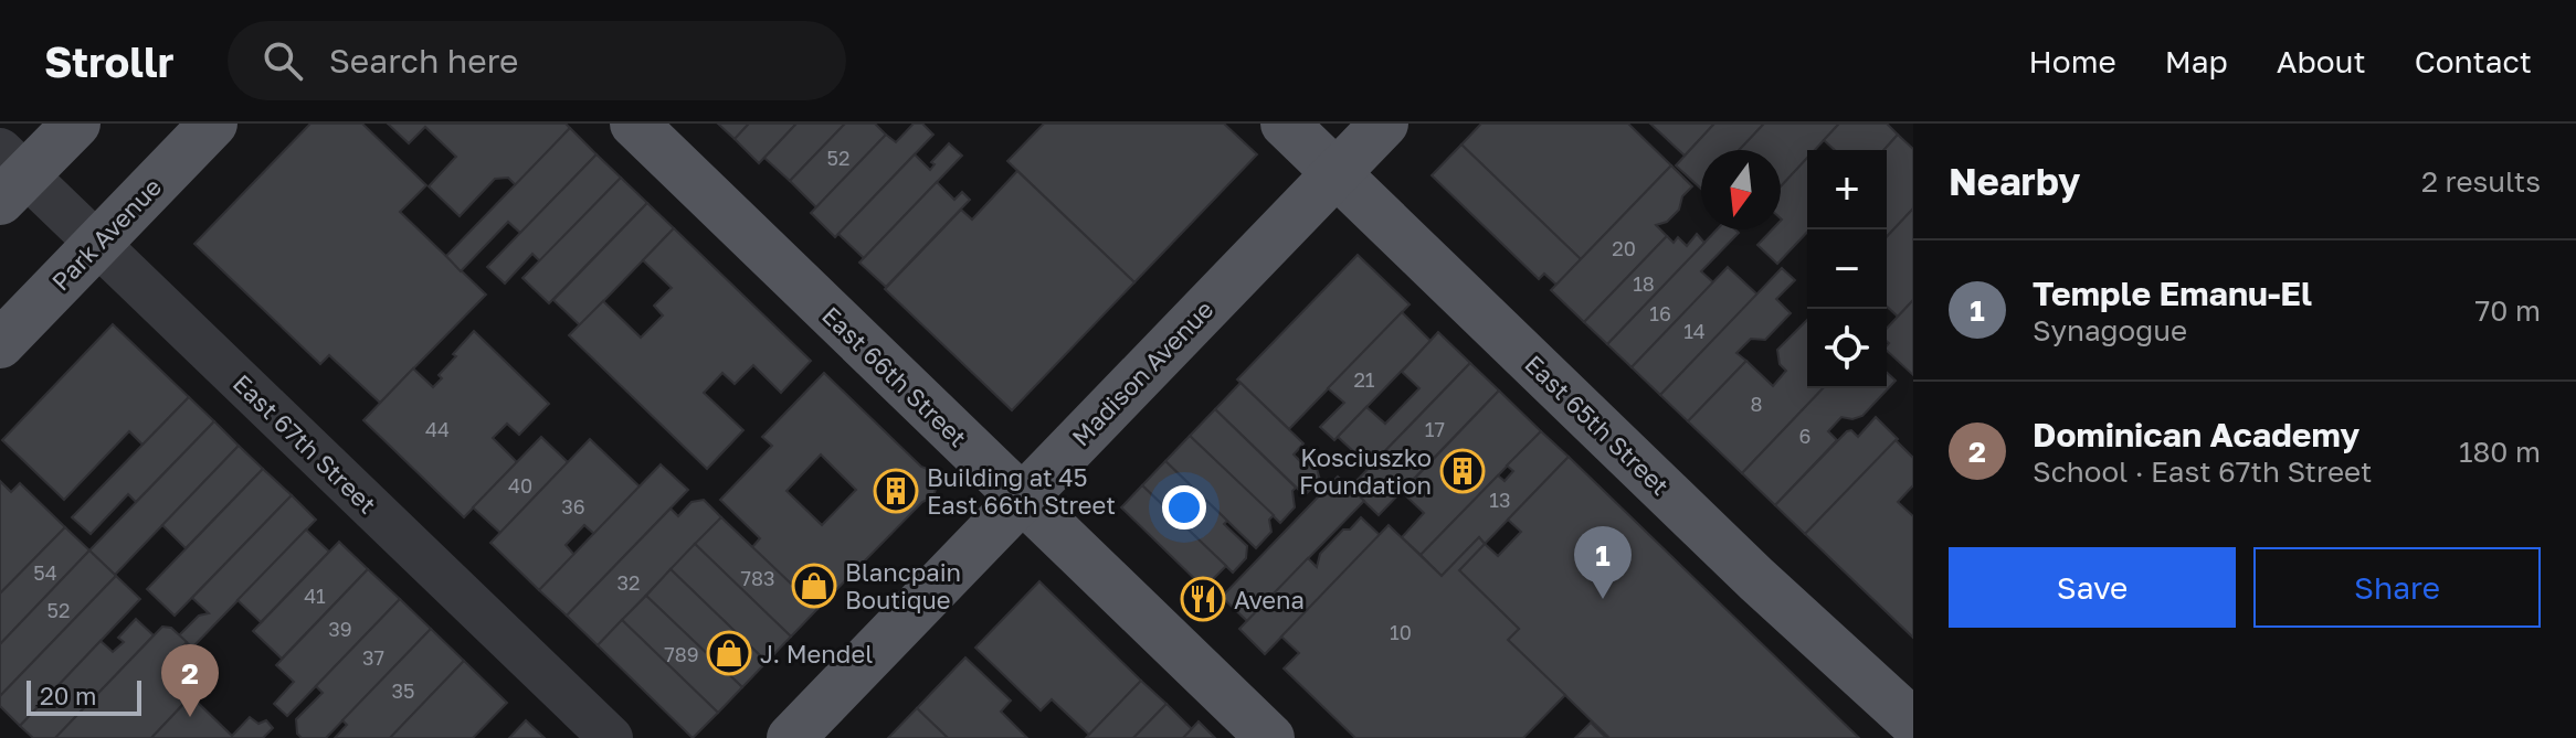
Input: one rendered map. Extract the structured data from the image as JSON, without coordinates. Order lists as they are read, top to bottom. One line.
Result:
{"streets":{"main road":["Park Avenue","Madison Avenue","East 66th Street","East 65th Street"],"street":["East 67th Street"]},"crossings":[["Park Avenue","East 67th Street"],["Madison Avenue","East 66th Street"],["Madison Avenue","East 65th Street"]],"places":{"building":["Kosciuszko Foundation","Building at 45 East 66th Street"],"shop":["Blancpain Boutique","J. Mendel"],"restaurant":["Avena"]},"house_numbers":["52","20","18","16","14","21","8","44","17","6","40","13","36","54","783","32","41","52","39","10","789","37","35"],"scale_bar":"20 m","north":"bottom","page":{"header":"Strollr","search":"Search here","nav":["Home","Map","About","Contact"],"heading":["Nearby","2 results"],"map_buttons":["+","−"],"list":[{"mark":"1","name":"Temple Emanu-El","note":"Synagogue","value":"70 m"},{"mark":"2","name":"Dominican Academy","note":"School · East 67th Street","value":"180 m"}],"buttons":["Save","Share"],"pins":["1","2"],"scale":"20 m"}}
